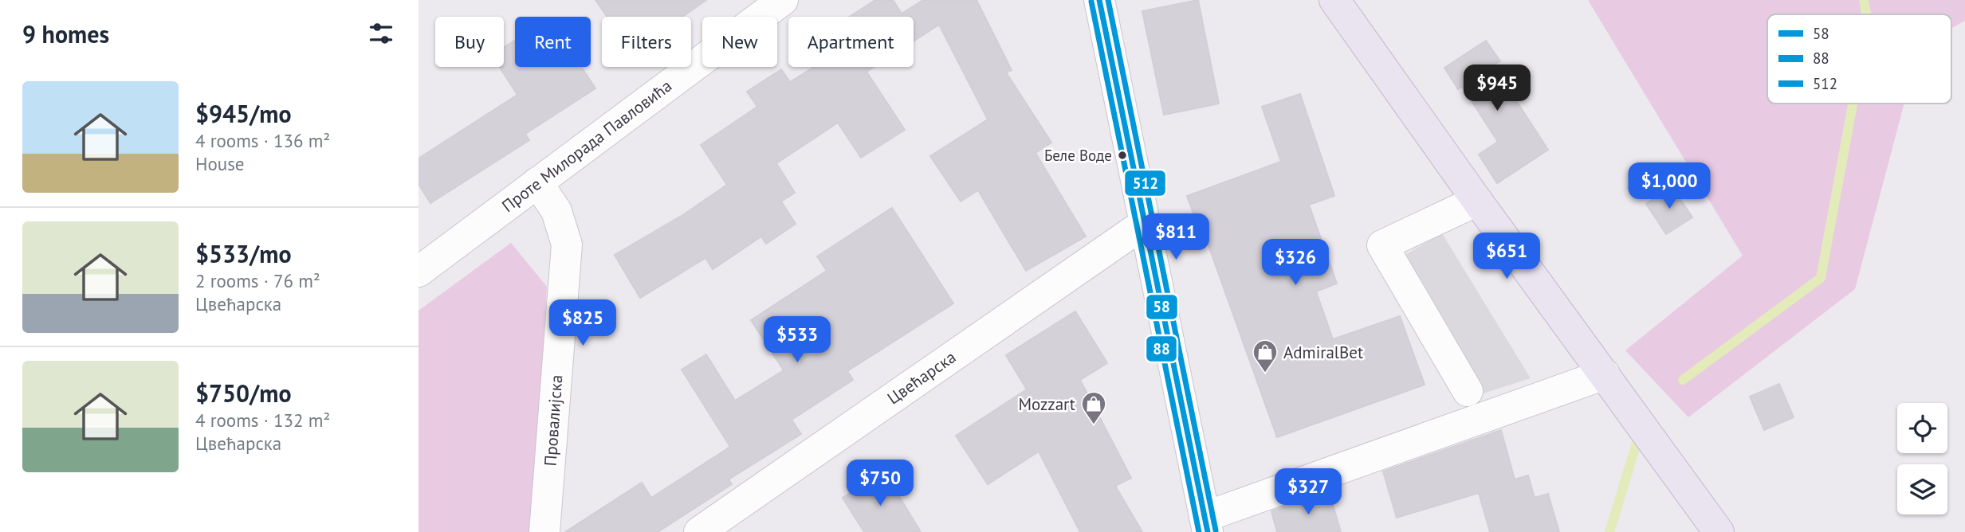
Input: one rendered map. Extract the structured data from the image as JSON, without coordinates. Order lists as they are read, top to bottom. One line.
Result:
{"streets":{"street":["Проте Милорада Павловића","Цвећарска","Провалијска"]},"crossings":[["Проте Милорада Павловића","Провалијска"]],"places":{"other":["Беле Воде"],"shop":["AdmiralBet","Mozzart"]},"lines":["transit line 58","transit line 512","transit line 88"],"legend":["58","88","512"],"page":{"heading":"9 homes","chip":["Buy","Rent","Filters","New","Apartment"],"price":["$945","$1,000","$811","$651","$326","$825","$533","$750","$327"],"list":[{"name":"$945/mo","note":"4 rooms · 136 m² · House"},{"name":"$533/mo","note":"2 rooms · 76 m² · Цвећарска"},{"name":"$750/mo","note":"4 rooms · 132 m² · Цвећарска"}]}}
